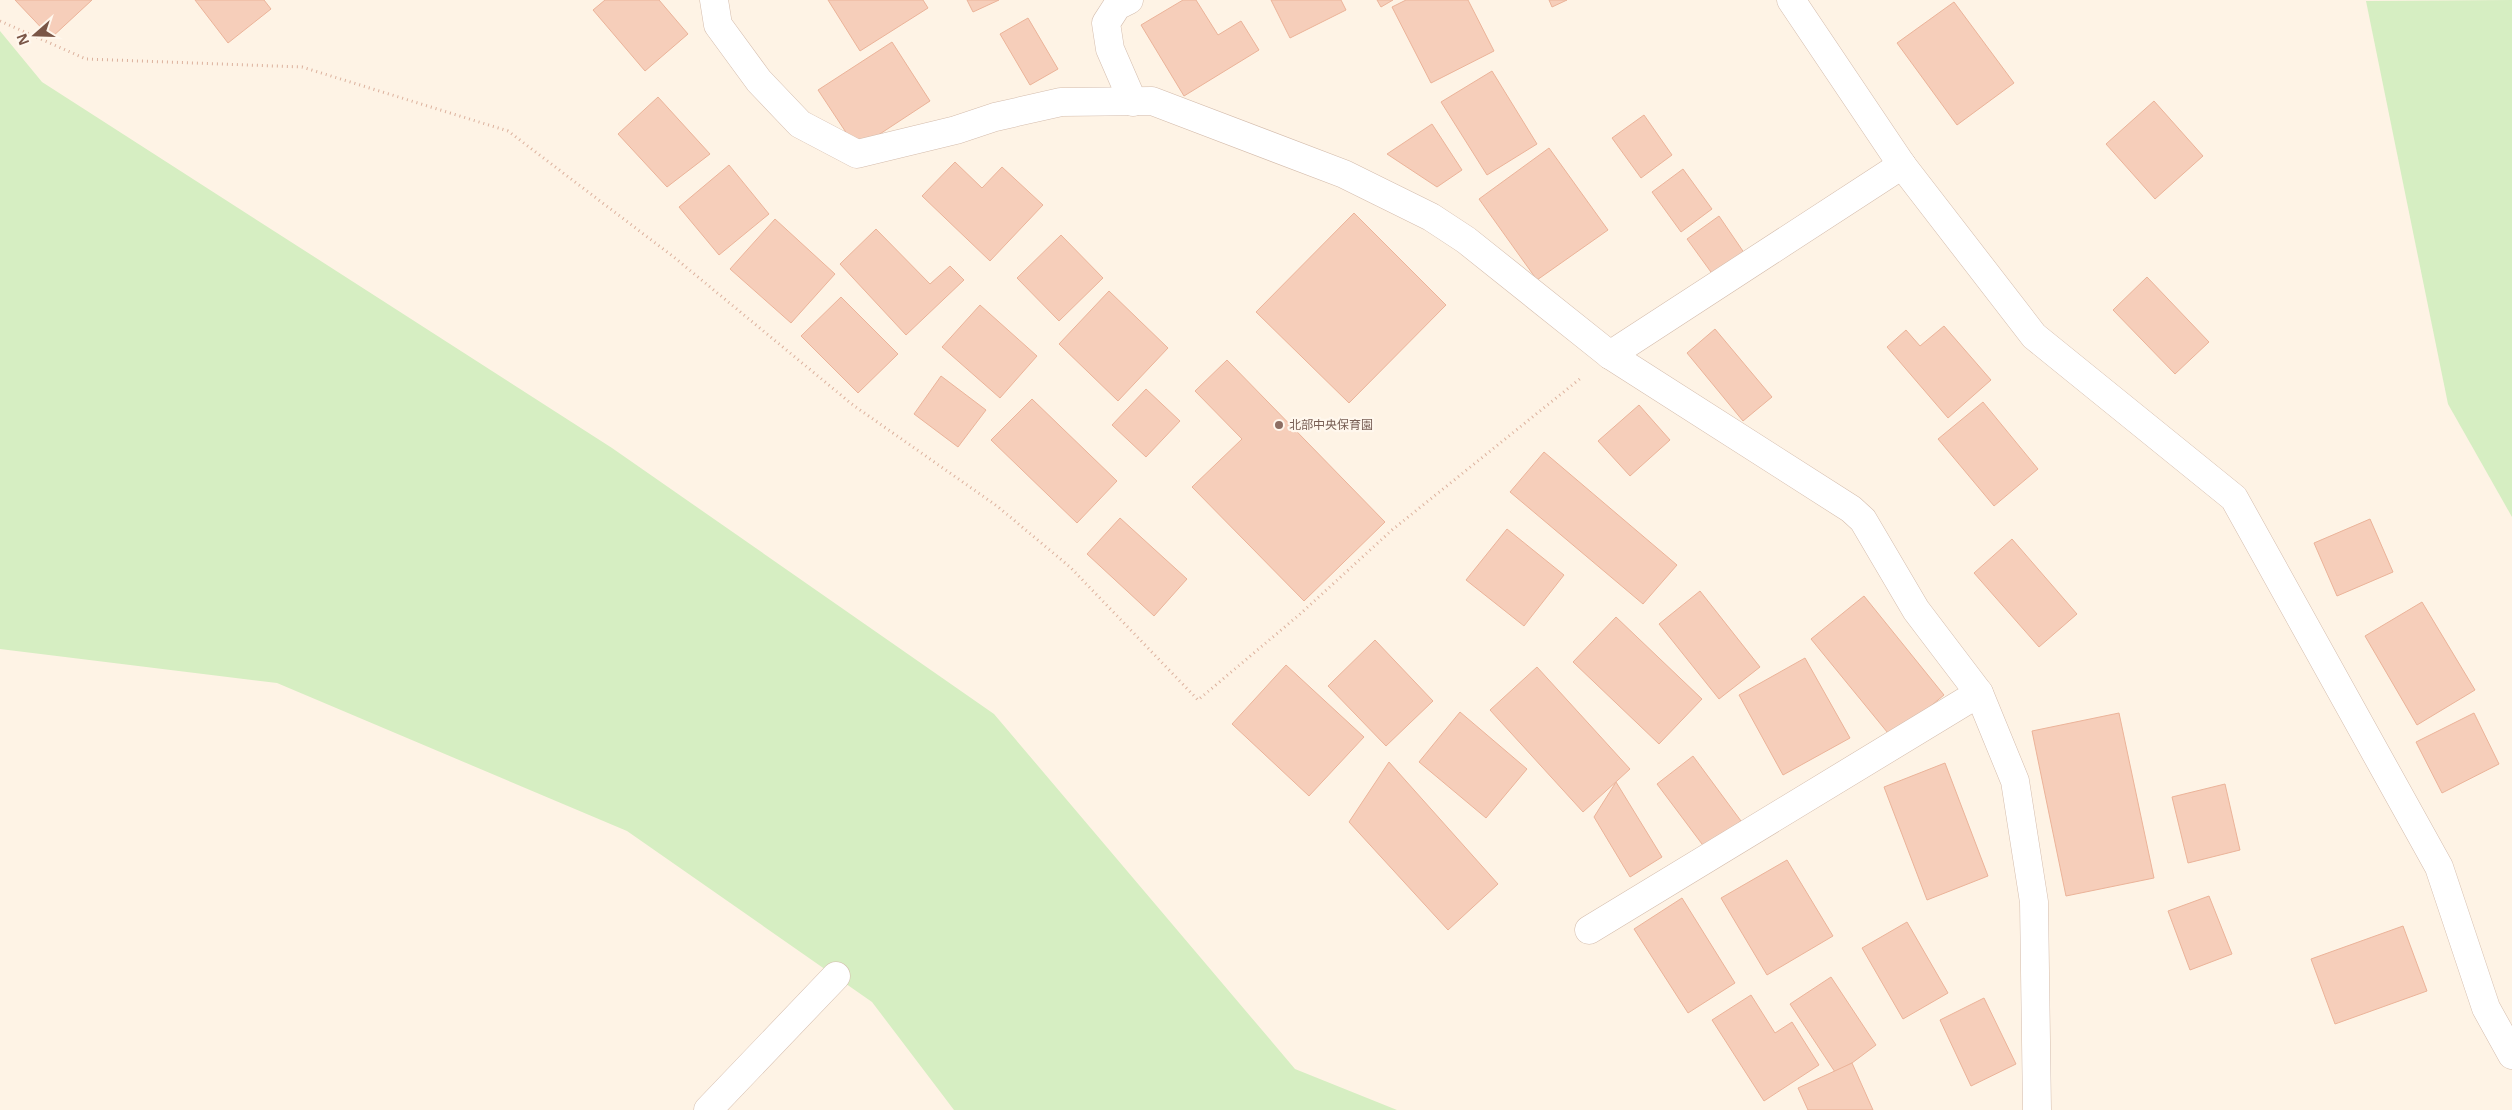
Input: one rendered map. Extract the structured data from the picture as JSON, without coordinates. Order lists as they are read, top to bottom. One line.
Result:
{"places":["北部中央保育園"],"north":"left"}
